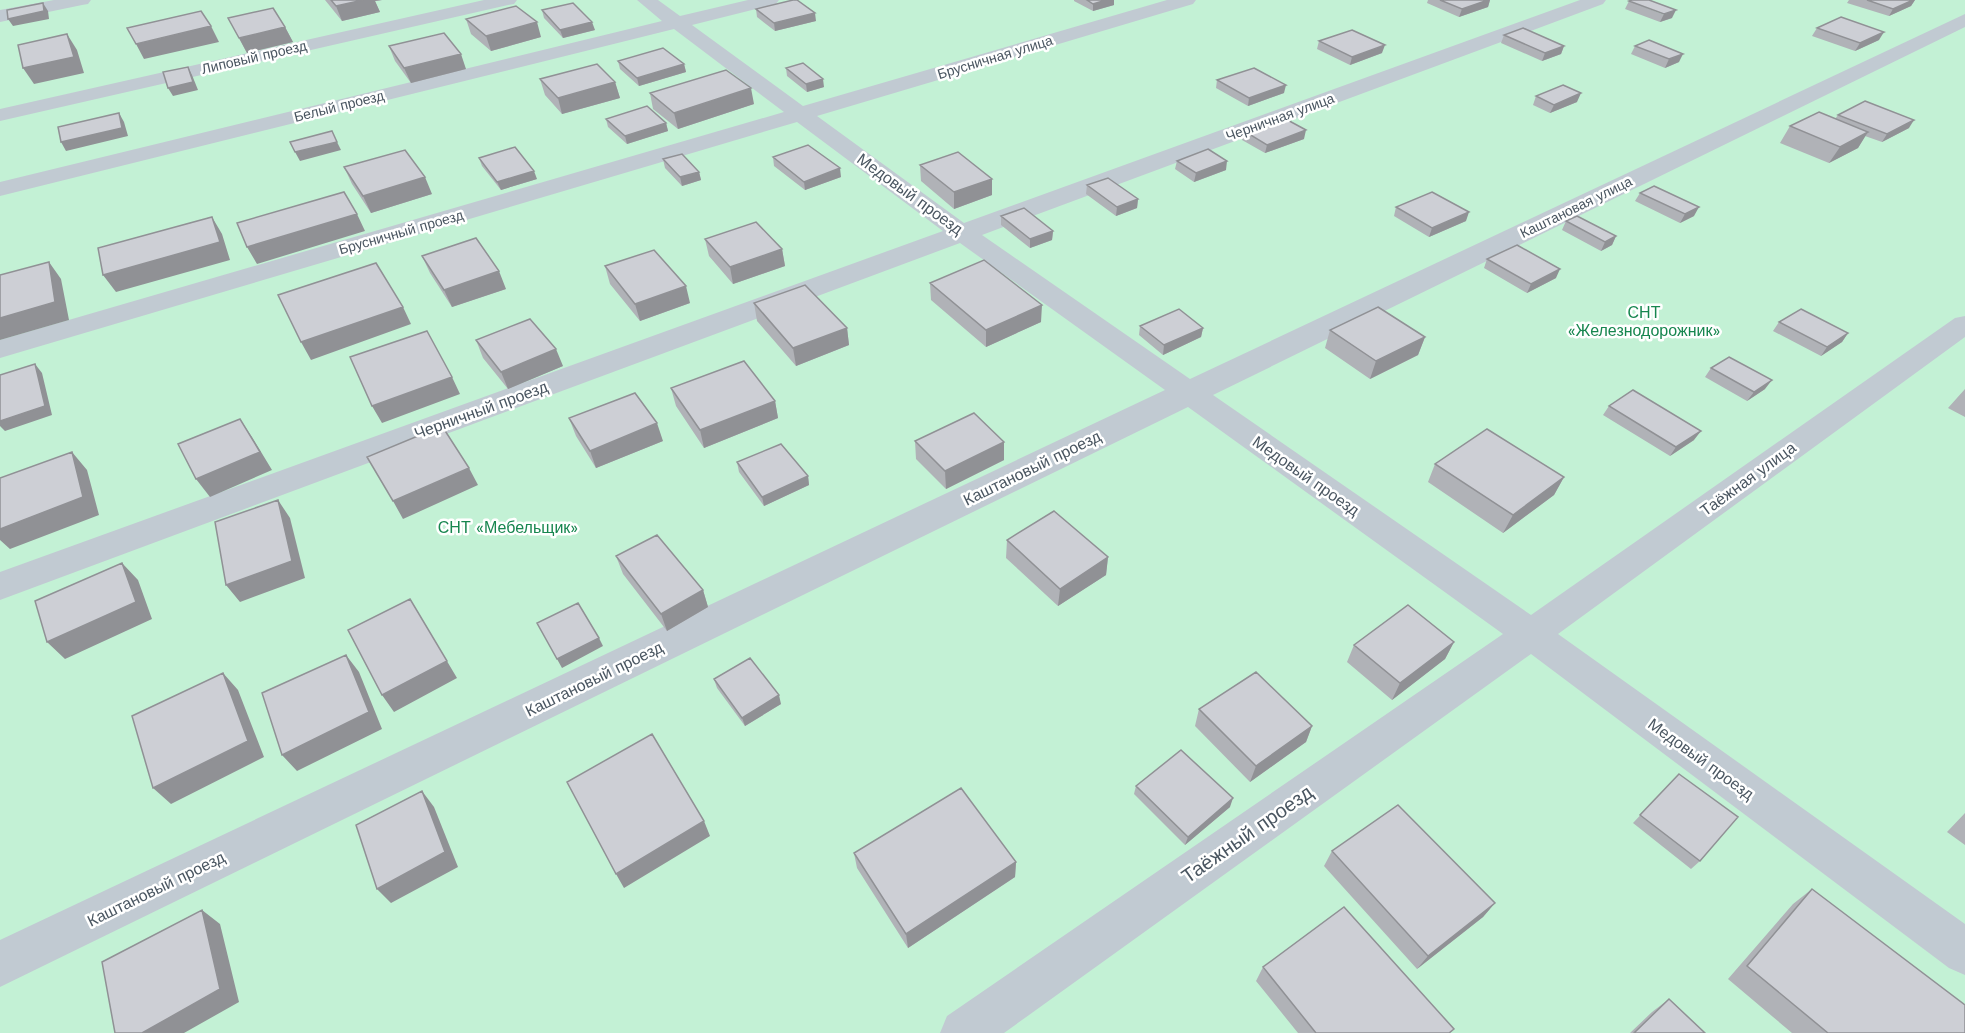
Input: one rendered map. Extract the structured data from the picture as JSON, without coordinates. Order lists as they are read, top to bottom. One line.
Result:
{"streets":{"street":["Липовый проезд","Брусничная улица","Белый проезд","Черничная улица","Медовый проезд","Каштановая улица","Брусничный проезд","Черничный проезд","Каштановый проезд","Таёжная улица","Таёжный проезд"]},"crossings":[["Брусничная улица","Медовый проезд"],["Брусничная улица","Брусничный проезд"],["Белый проезд","Медовый проезд"],["Черничная улица","Медовый проезд"],["Черничная улица","Черничный проезд"],["Медовый проезд","Каштановая улица"],["Медовый проезд","Брусничный проезд"],["Медовый проезд","Черничный проезд"],["Медовый проезд","Каштановый проезд"],["Медовый проезд","Таёжная улица"],["Медовый проезд","Таёжный проезд"],["Каштановая улица","Каштановый проезд"],["Таёжная улица","Таёжный проезд"]],"parks":["СНТ «Железнодорожник»","СНТ «Мебельщик»"]}
